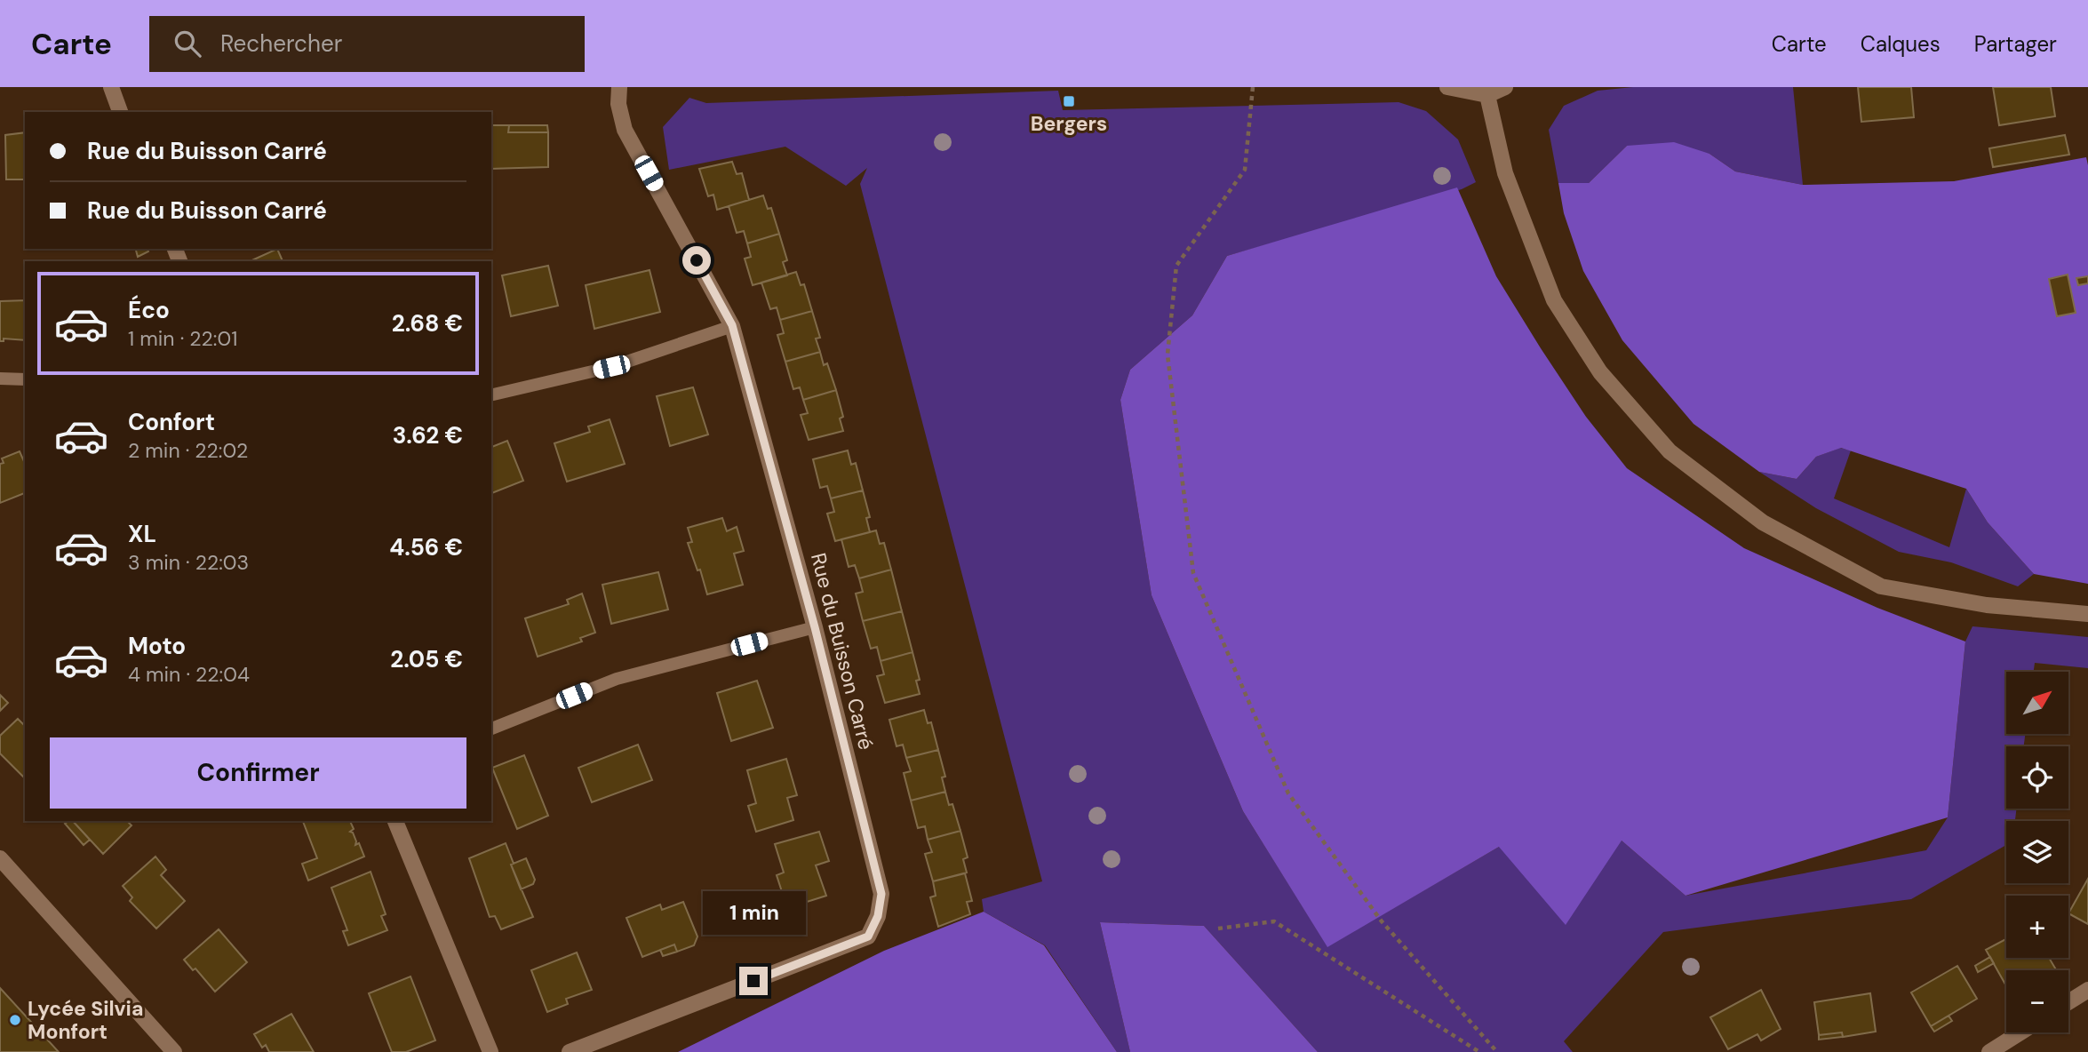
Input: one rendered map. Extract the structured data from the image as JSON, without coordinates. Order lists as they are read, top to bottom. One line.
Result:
{"streets":{"street":["Rue du Buisson Carré"]},"places":{"transit":["Bergers"],"other":["Lycée Silvia Monfort"]},"north":"top right","page":{"header":"Carte","search":"Rechercher","nav":["Carte","Calques","Partager"],"banner":["Rue du Buisson Carré","Rue du Buisson Carré"],"list":[{"name":"Éco","note":"1 min · 22:01","value":"2.68 €"},{"name":"Confort","note":"2 min · 22:02","value":"3.62 €"},{"name":"XL","note":"3 min · 22:03","value":"4.56 €"},{"name":"Moto","note":"4 min · 22:04","value":"2.05 €"}],"map_buttons":["+","−"],"buttons":"Confirmer","bubble":"1 min"}}
